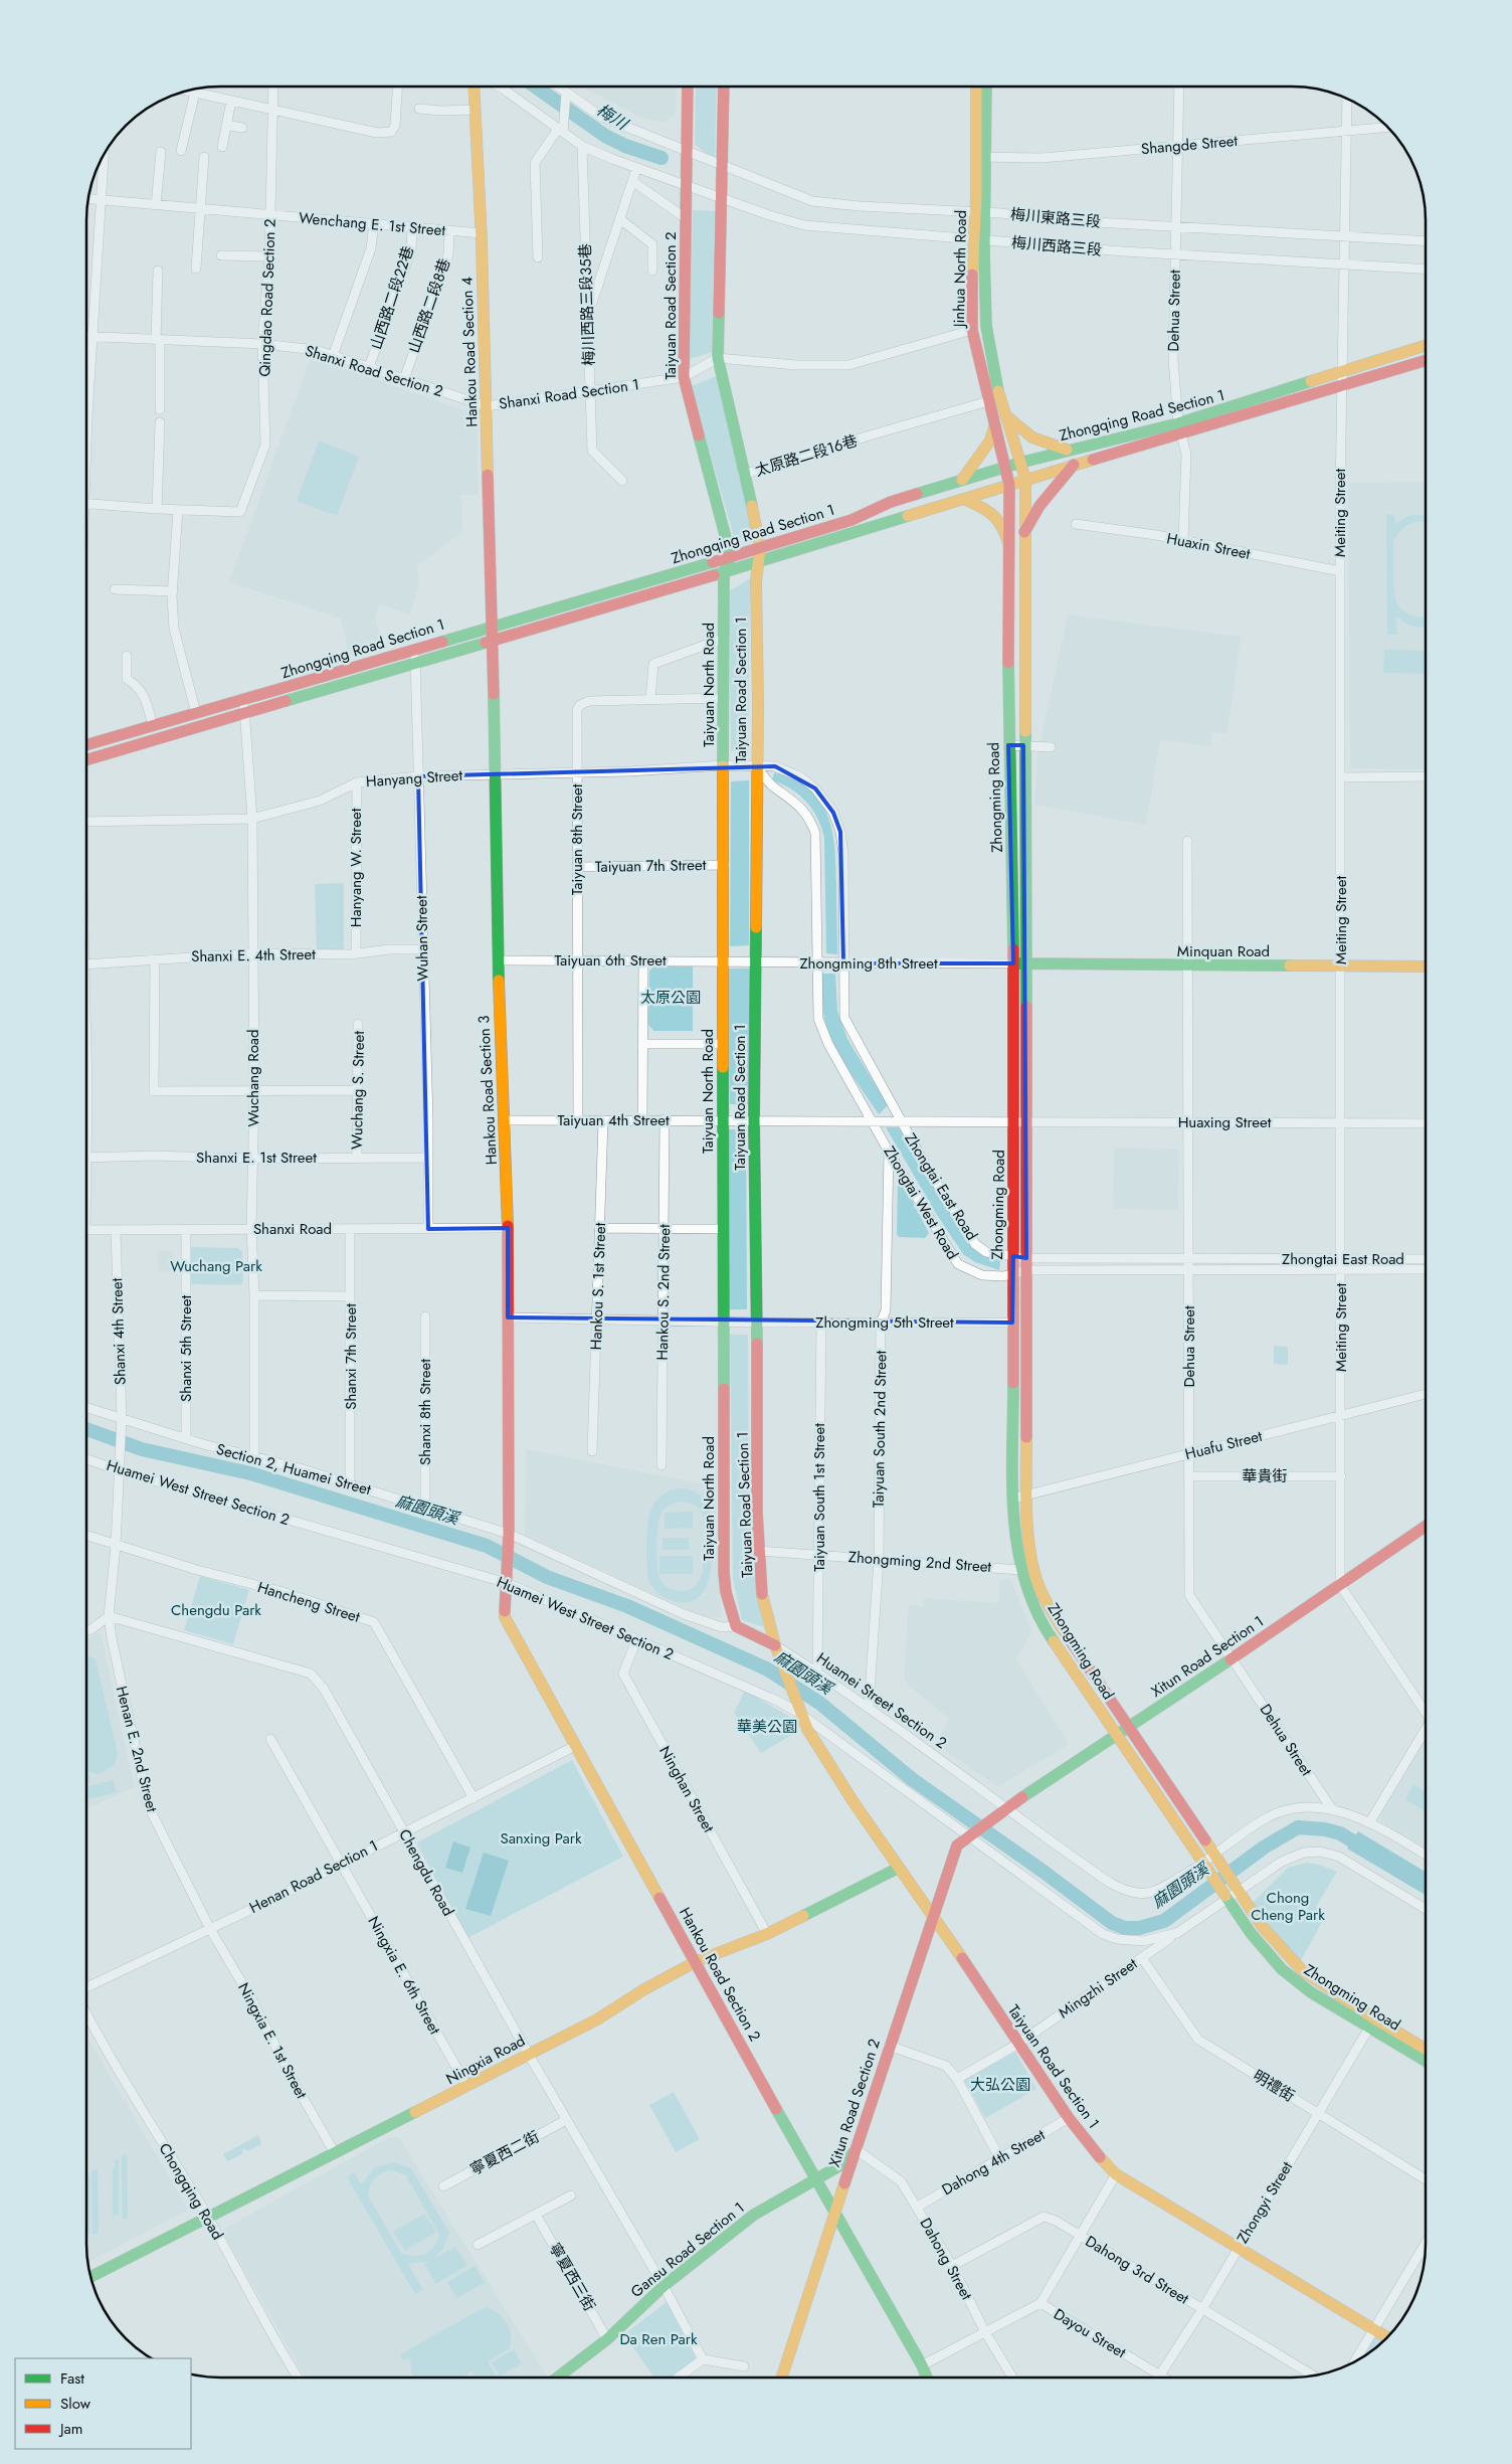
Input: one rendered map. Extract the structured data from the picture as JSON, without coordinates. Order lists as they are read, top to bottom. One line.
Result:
{"streets":{"street":["Shangde Street","梅川東路三段","Wenchang E. 1st Street","梅川西路三段","Jinhua North Road","Qingdao Road Section 2","山西路二段22巷","梅川西路三段35巷","山西路二段8巷","Taiyuan Road Section 2","Dehua Street","Hankou Road Section 4","Shanxi Road Section 2","Shanxi Road Section 1","Zhongqing Road Section 1","太原路二段16巷","Meiting Street","Huaxin Street","Taiyuan North Road","Taiyuan Road Section 1","Hanyang Street","Zhongming Road","Taiyuan 8th Street","Taiyuan 7th Street","Hanyang W. Street","Wuhan Street","Minquan Road","Shanxi E. 4th Street","Taiyuan 6th Street","Zhongming 8th Street","Wuchang Road","Wuchang S. Street","Hankou Road Section 3","Taiyuan 4th Street","Huaxing Street","Shanxi E. 1st Street","Zhongtai East Road","Zhongtai West Road","Shanxi Road","Hankou S. 1st Street","Hankou S. 2nd Street","Zhongming 5th Street","Shanxi 4th Street","Shanxi 5th Street","Shanxi 7th Street","Shanxi 8th Street","Taiyuan South 2nd Street","Huafu Street","Section 2, Huamei Street","華貴街","Huamei West Street Section 2","Taiyuan South 1st Street","Zhongming 2nd Street","Hancheng Street","Xitun Road Section 1","Huamei Street Section 2","Henan E. 2nd Street","Ninghan Street","Chengdu Road","Henan Road Section 1","Hankou Road Section 2","Ningxia E. 6th Street","Mingzhi Street","Ningxia E. 1st Street","Ningxia Road","明禮街","Xitun Road Section 2","寧夏西二街","Dahong 4th Street","Chongqing Road","Zhongyi Street","Gansu Road Section 1","Dahong Street","Dahong 3rd Street","寧夏西三街","Dayou Street"]},"crossings":[["Shangde Street","Jinhua North Road"],["Shangde Street","Dehua Street"],["Shangde Street","Meiting Street"],["梅川東路三段","Jinhua North Road"],["梅川東路三段","Taiyuan Road Section 2"],["梅川東路三段","Dehua Street"],["梅川東路三段","Meiting Street"],["Wenchang E. 1st Street","Qingdao Road Section 2"],["Wenchang E. 1st Street","山西路二段22巷"],["Wenchang E. 1st Street","山西路二段8巷"],["Wenchang E. 1st Street","Hankou Road Section 4"],["梅川西路三段","Jinhua North Road"],["梅川西路三段","梅川西路三段35巷"],["梅川西路三段","Taiyuan Road Section 2"],["梅川西路三段","Dehua Street"],["梅川西路三段","Meiting Street"],["Jinhua North Road","Zhongqing Road Section 1"],["Jinhua North Road","太原路二段16巷"],["Jinhua North Road","Zhongming Road"],["Qingdao Road Section 2","Shanxi Road Section 2"],["山西路二段22巷","Shanxi Road Section 2"],["梅川西路三段35巷","Shanxi Road Section 1"],["山西路二段8巷","Shanxi Road Section 2"],["Taiyuan Road Section 2","Shanxi Road Section 1"],["Taiyuan Road Section 2","Zhongqing Road Section 1"],["Taiyuan Road Section 2","Taiyuan North Road"],["Dehua Street","Zhongqing Road Section 1"],["Dehua Street","Huaxin Street"],["Dehua Street","Minquan Road"],["Dehua Street","Huaxing Street"],["Dehua Street","Zhongtai East Road"],["Dehua Street","Zhongtai West Road"],["Dehua Street","Huafu Street"],["Dehua Street","華貴街"],["Dehua Street","Xitun Road Section 1"],["Dehua Street","Huamei Street Section 2"],["Hankou Road Section 4","Shanxi Road Section 2"],["Hankou Road Section 4","Shanxi Road Section 1"],["Hankou Road Section 4","Zhongqing Road Section 1"],["Hankou Road Section 4","Hankou Road Section 3"],["Shanxi Road Section 2","Shanxi Road Section 1"],["Zhongqing Road Section 1","Meiting Street"],["Zhongqing Road Section 1","Taiyuan North Road"],["Zhongqing Road Section 1","Taiyuan Road Section 1"],["Zhongqing Road Section 1","Zhongming Road"],["Zhongqing Road Section 1","Wuhan Street"],["Zhongqing Road Section 1","Wuchang Road"],["Zhongqing Road Section 1","Hankou Road Section 3"],["Meiting Street","Huaxin Street"],["Meiting Street","Minquan Road"],["Meiting Street","Huaxing Street"],["Meiting Street","Zhongtai East Road"],["Meiting Street","Zhongtai West Road"],["Meiting Street","Huafu Street"],["Meiting Street","華貴街"],["Meiting Street","Xitun Road Section 1"],["Taiyuan North Road","Hanyang Street"],["Taiyuan North Road","Taiyuan 8th Street"],["Taiyuan North Road","Taiyuan 7th Street"],["Taiyuan North Road","Taiyuan 6th Street"],["Taiyuan North Road","Zhongming 8th Street"],["Taiyuan North Road","Taiyuan 4th Street"],["Taiyuan North Road","Zhongming 5th Street"],["Taiyuan North Road","Huamei Street Section 2"],["Taiyuan Road Section 1","Zhongming 8th Street"],["Taiyuan Road Section 1","Taiyuan 4th Street"],["Taiyuan Road Section 1","Zhongtai East Road"],["Taiyuan Road Section 1","Zhongtai West Road"],["Taiyuan Road Section 1","Zhongming 5th Street"],["Taiyuan Road Section 1","Huamei West Street Section 2"],["Taiyuan Road Section 1","Zhongming 2nd Street"],["Taiyuan Road Section 1","Huamei Street Section 2"],["Taiyuan Road Section 1","Mingzhi Street"],["Taiyuan Road Section 1","Ningxia Road"],["Taiyuan Road Section 1","Xitun Road Section 2"],["Taiyuan Road Section 1","Dahong 4th Street"],["Taiyuan Road Section 1","Zhongyi Street"],["Hanyang Street","Taiyuan 8th Street"],["Hanyang Street","Hanyang W. Street"],["Hanyang Street","Wuhan Street"],["Hanyang Street","Wuchang Road"],["Hanyang Street","Hankou Road Section 3"],["Zhongming Road","Minquan Road"],["Zhongming Road","Zhongming 8th Street"],["Zhongming Road","Huaxing Street"],["Zhongming Road","Zhongtai East Road"],["Zhongming Road","Zhongtai West Road"],["Zhongming Road","Zhongming 5th Street"],["Zhongming Road","Huafu Street"],["Zhongming Road","Zhongming 2nd Street"],["Zhongming Road","Xitun Road Section 1"],["Zhongming Road","Huamei Street Section 2"],["Zhongming Road","Mingzhi Street"],["Zhongming Road","Zhongyi Street"],["Taiyuan 8th Street","Taiyuan 7th Street"],["Taiyuan 8th Street","Taiyuan 6th Street"],["Taiyuan 8th Street","Taiyuan 4th Street"],["Hanyang W. Street","Shanxi E. 4th Street"],["Wuhan Street","Shanxi E. 4th Street"],["Wuhan Street","Shanxi E. 1st Street"],["Wuhan Street","Shanxi Road"],["Minquan Road","Zhongming 8th Street"],["Shanxi E. 4th Street","Wuchang Road"],["Taiyuan 6th Street","Zhongming 8th Street"],["Taiyuan 6th Street","Hankou Road Section 3"],["Zhongming 8th Street","Zhongtai East Road"],["Zhongming 8th Street","Zhongtai West Road"],["Wuchang Road","Shanxi E. 1st Street"],["Wuchang Road","Shanxi Road"],["Wuchang Road","Section 2, Huamei Street"],["Wuchang S. Street","Shanxi E. 1st Street"],["Hankou Road Section 3","Taiyuan 4th Street"],["Hankou Road Section 3","Shanxi Road"],["Hankou Road Section 3","Zhongming 5th Street"],["Hankou Road Section 3","Section 2, Huamei Street"],["Hankou Road Section 3","Huamei West Street Section 2"],["Hankou Road Section 3","Huamei Street Section 2"],["Hankou Road Section 3","Hankou Road Section 2"],["Taiyuan 4th Street","Huaxing Street"],["Taiyuan 4th Street","Zhongtai West Road"],["Taiyuan 4th Street","Hankou S. 1st Street"],["Taiyuan 4th Street","Hankou S. 2nd Street"],["Huaxing Street","Zhongtai East Road"],["Huaxing Street","Zhongtai West Road"],["Zhongtai East Road","Zhongtai West Road"],["Zhongtai West Road","Taiyuan South 2nd Street"],["Shanxi Road","Shanxi 4th Street"],["Shanxi Road","Shanxi 5th Street"],["Shanxi Road","Shanxi 7th Street"],["Hankou S. 1st Street","Zhongming 5th Street"],["Hankou S. 2nd Street","Zhongming 5th Street"],["Zhongming 5th Street","Taiyuan South 2nd Street"],["Zhongming 5th Street","Taiyuan South 1st Street"],["Shanxi 4th Street","Section 2, Huamei Street"],["Shanxi 4th Street","Huamei West Street Section 2"],["Shanxi 4th Street","Hancheng Street"],["Shanxi 4th Street","Henan E. 2nd Street"],["Shanxi 5th Street","Section 2, Huamei Street"],["Shanxi 7th Street","Section 2, Huamei Street"],["Shanxi 8th Street","Section 2, Huamei Street"],["Taiyuan South 2nd Street","Zhongming 2nd Street"],["Taiyuan South 2nd Street","Huamei Street Section 2"],["Section 2, Huamei Street","Huamei Street Section 2"],["Huamei West Street Section 2","Xitun Road Section 1"],["Huamei West Street Section 2","Ninghan Street"],["Huamei West Street Section 2","Hankou Road Section 2"],["Huamei West Street Section 2","Mingzhi Street"],["Huamei West Street Section 2","Xitun Road Section 2"],["Taiyuan South 1st Street","Zhongming 2nd Street"],["Taiyuan South 1st Street","Huamei Street Section 2"],["Hancheng Street","Henan E. 2nd Street"],["Hancheng Street","Henan Road Section 1"],["Xitun Road Section 1","Huamei Street Section 2"],["Xitun Road Section 1","Xitun Road Section 2"],["Henan E. 2nd Street","Chengdu Road"],["Henan E. 2nd Street","Henan Road Section 1"],["Henan E. 2nd Street","Ningxia E. 1st Street"],["Ninghan Street","Ningxia Road"],["Chengdu Road","Henan Road Section 1"],["Chengdu Road","Ningxia Road"],["Chengdu Road","寧夏西二街"],["Chengdu Road","Gansu Road Section 1"],["Henan Road Section 1","Hankou Road Section 2"],["Henan Road Section 1","Ningxia E. 6th Street"],["Henan Road Section 1","Ningxia E. 1st Street"],["Hankou Road Section 2","Ningxia Road"],["Hankou Road Section 2","Xitun Road Section 2"],["Hankou Road Section 2","Gansu Road Section 1"],["Hankou Road Section 2","Dayou Street"],["Ningxia E. 6th Street","Ningxia Road"],["Mingzhi Street","明禮街"],["Ningxia E. 1st Street","Ningxia Road"],["Ningxia Road","Chongqing Road"],["明禮街","Zhongyi Street"],["Xitun Road Section 2","Gansu Road Section 1"],["Xitun Road Section 2","Dahong Street"],["Dahong 4th Street","Dahong Street"],["Zhongyi Street","Dahong 3rd Street"],["Zhongyi Street","Dayou Street"],["Gansu Road Section 1","Dahong Street"],["Gansu Road Section 1","寧夏西三街"],["Dahong Street","Dahong 3rd Street"],["Dahong Street","Dayou Street"]],"water":["梅川","麻園頭溪"],"parks":["太原公園","Wuchang Park","Chengdu Park","華美公園","Sanxing Park","Chong Cheng Park","大弘公園","Da Ren Park"],"legend":["Fast","Slow","Jam"]}
